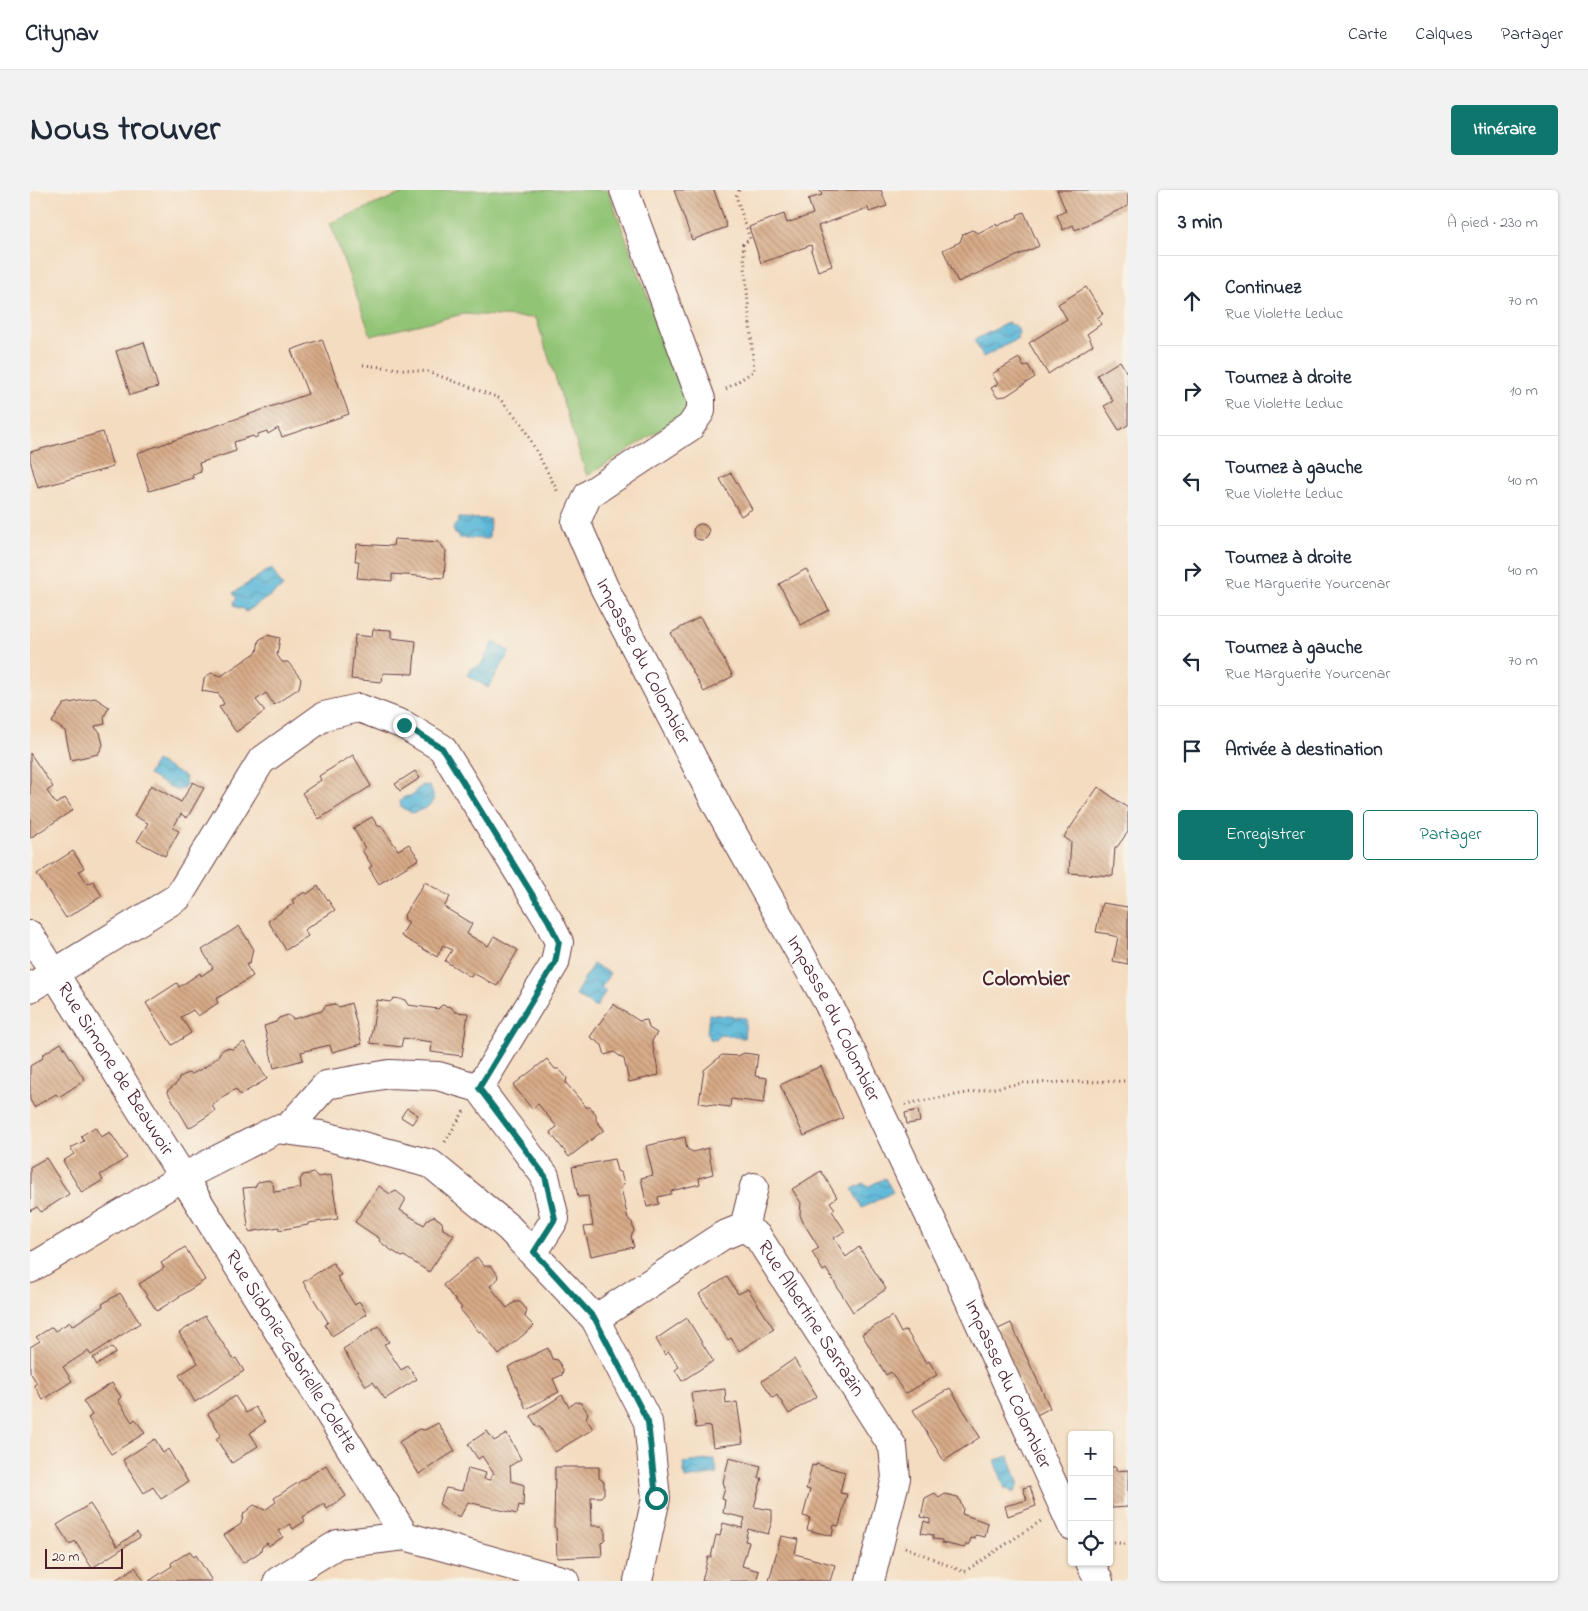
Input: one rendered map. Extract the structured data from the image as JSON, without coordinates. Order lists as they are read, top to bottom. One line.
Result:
{"streets":{"street":["Impasse du Colombier","Rue Simone de Beauvoir","Rue Albertine Sarrazin","Rue Sidonie-Gabrielle Colette"]},"crossings":[["Rue Simone de Beauvoir","Rue Sidonie-Gabrielle Colette"]],"districts":["Colombier"],"scale_bar":"20 m","page":{"header":"Citynav","nav":["Carte","Calques","Partager"],"title":"Nous trouver","buttons":["Itinéraire",["Enregistrer","Partager"]],"heading":["3 min","À pied · 230 m"],"list":[["Continuez","Rue Violette Leduc","70 m"],["Tournez à droite","Rue Violette Leduc","10 m"],["Tournez à gauche","Rue Violette Leduc","40 m"],["Tournez à droite","Rue Marguerite Yourcenar","40 m"],["Tournez à gauche","Rue Marguerite Yourcenar","70 m"],"Arrivée à destination"],"map_buttons":["+","−"],"scale":"20 m"}}
